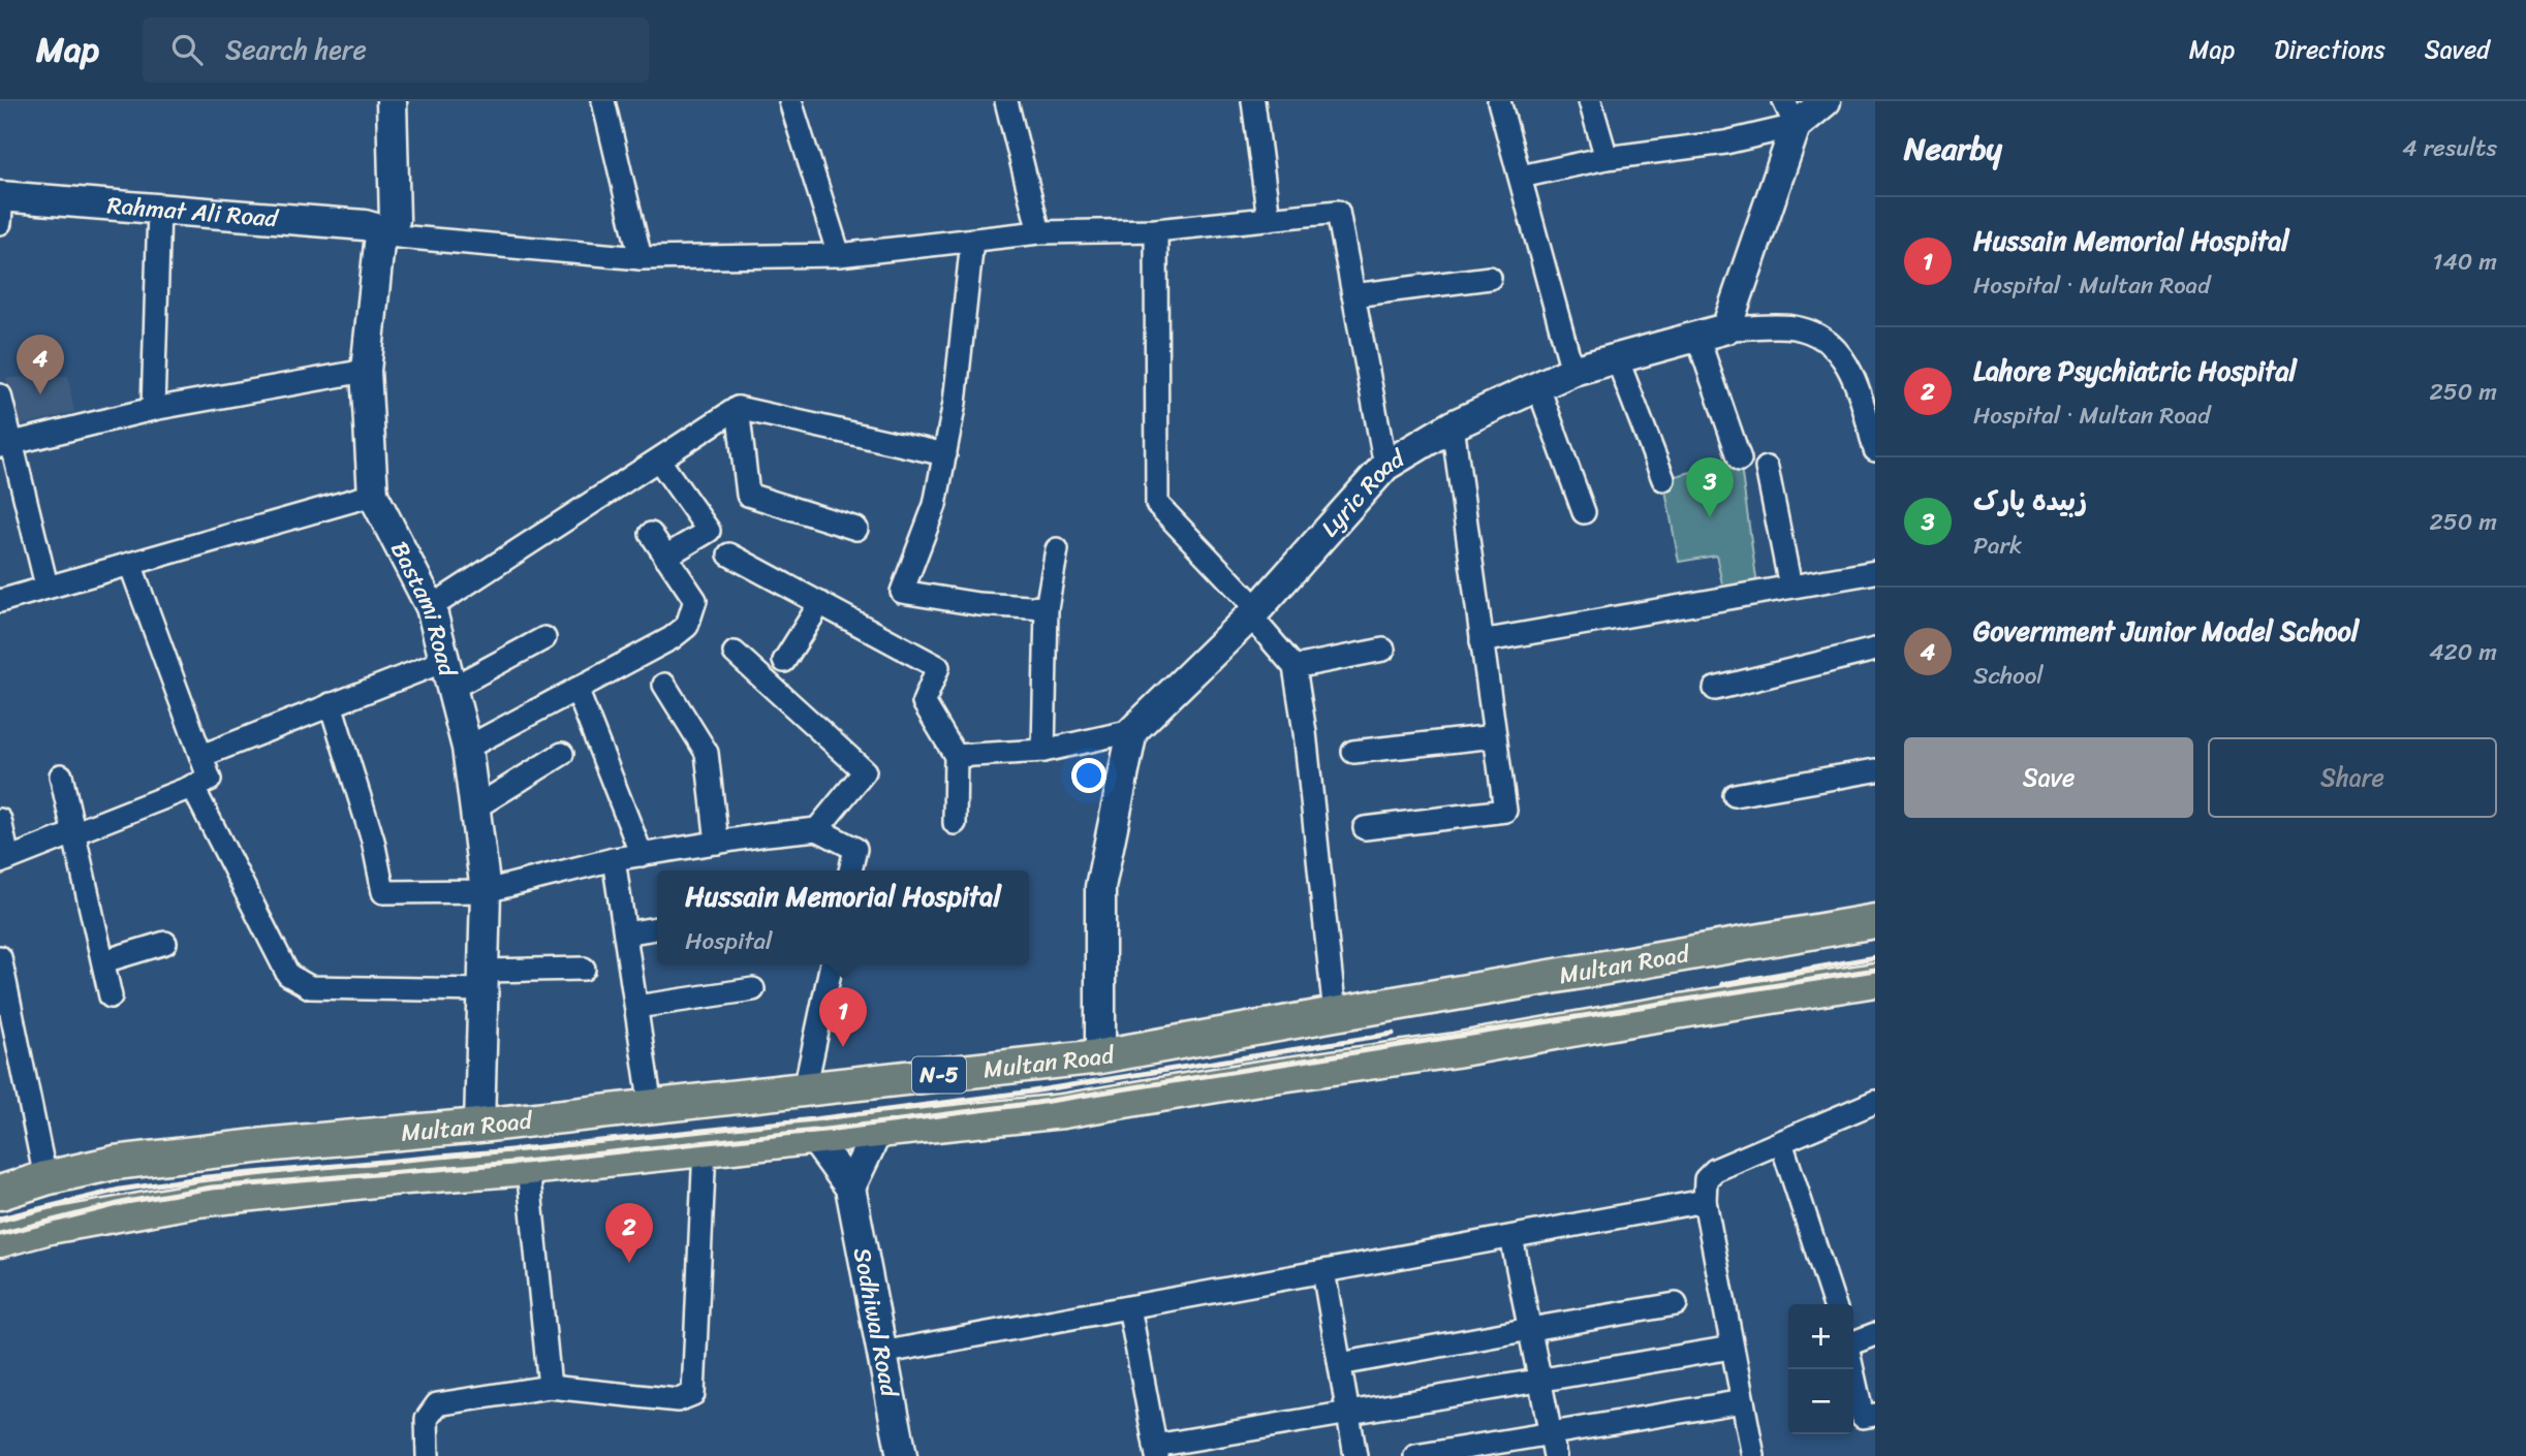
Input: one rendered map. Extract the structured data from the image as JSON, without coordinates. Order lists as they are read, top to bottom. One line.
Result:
{"streets":{"main road":["Multan Road","N-5"],"street":["Rahmat Ali Road","Lyric Road","Bastami Road","Sodhiwal Road"]},"crossings":[["Rahmat Ali Road","Bastami Road"],["Bastami Road","Multan Road"],["Multan Road","Sodhiwal Road"]],"page":{"header":"Map","search":"Search here","nav":["Map","Directions","Saved"],"heading":["Nearby","4 results"],"list":[{"mark":"1","name":"Hussain Memorial Hospital","note":"Hospital · Multan Road","value":"140 m"},{"mark":"2","name":"Lahore Psychiatric Hospital","note":"Hospital · Multan Road","value":"250 m"},{"mark":"3","name":"زبیدہ پارک","note":"Park","value":"250 m"},{"mark":"4","name":"Government Junior Model School","note":"School","value":"420 m"}],"pins":["4","3","1","2"],"buttons":["Save","Share"],"popup":["Hussain Memorial Hospital","Hospital"],"map_buttons":["+","−"]}}
